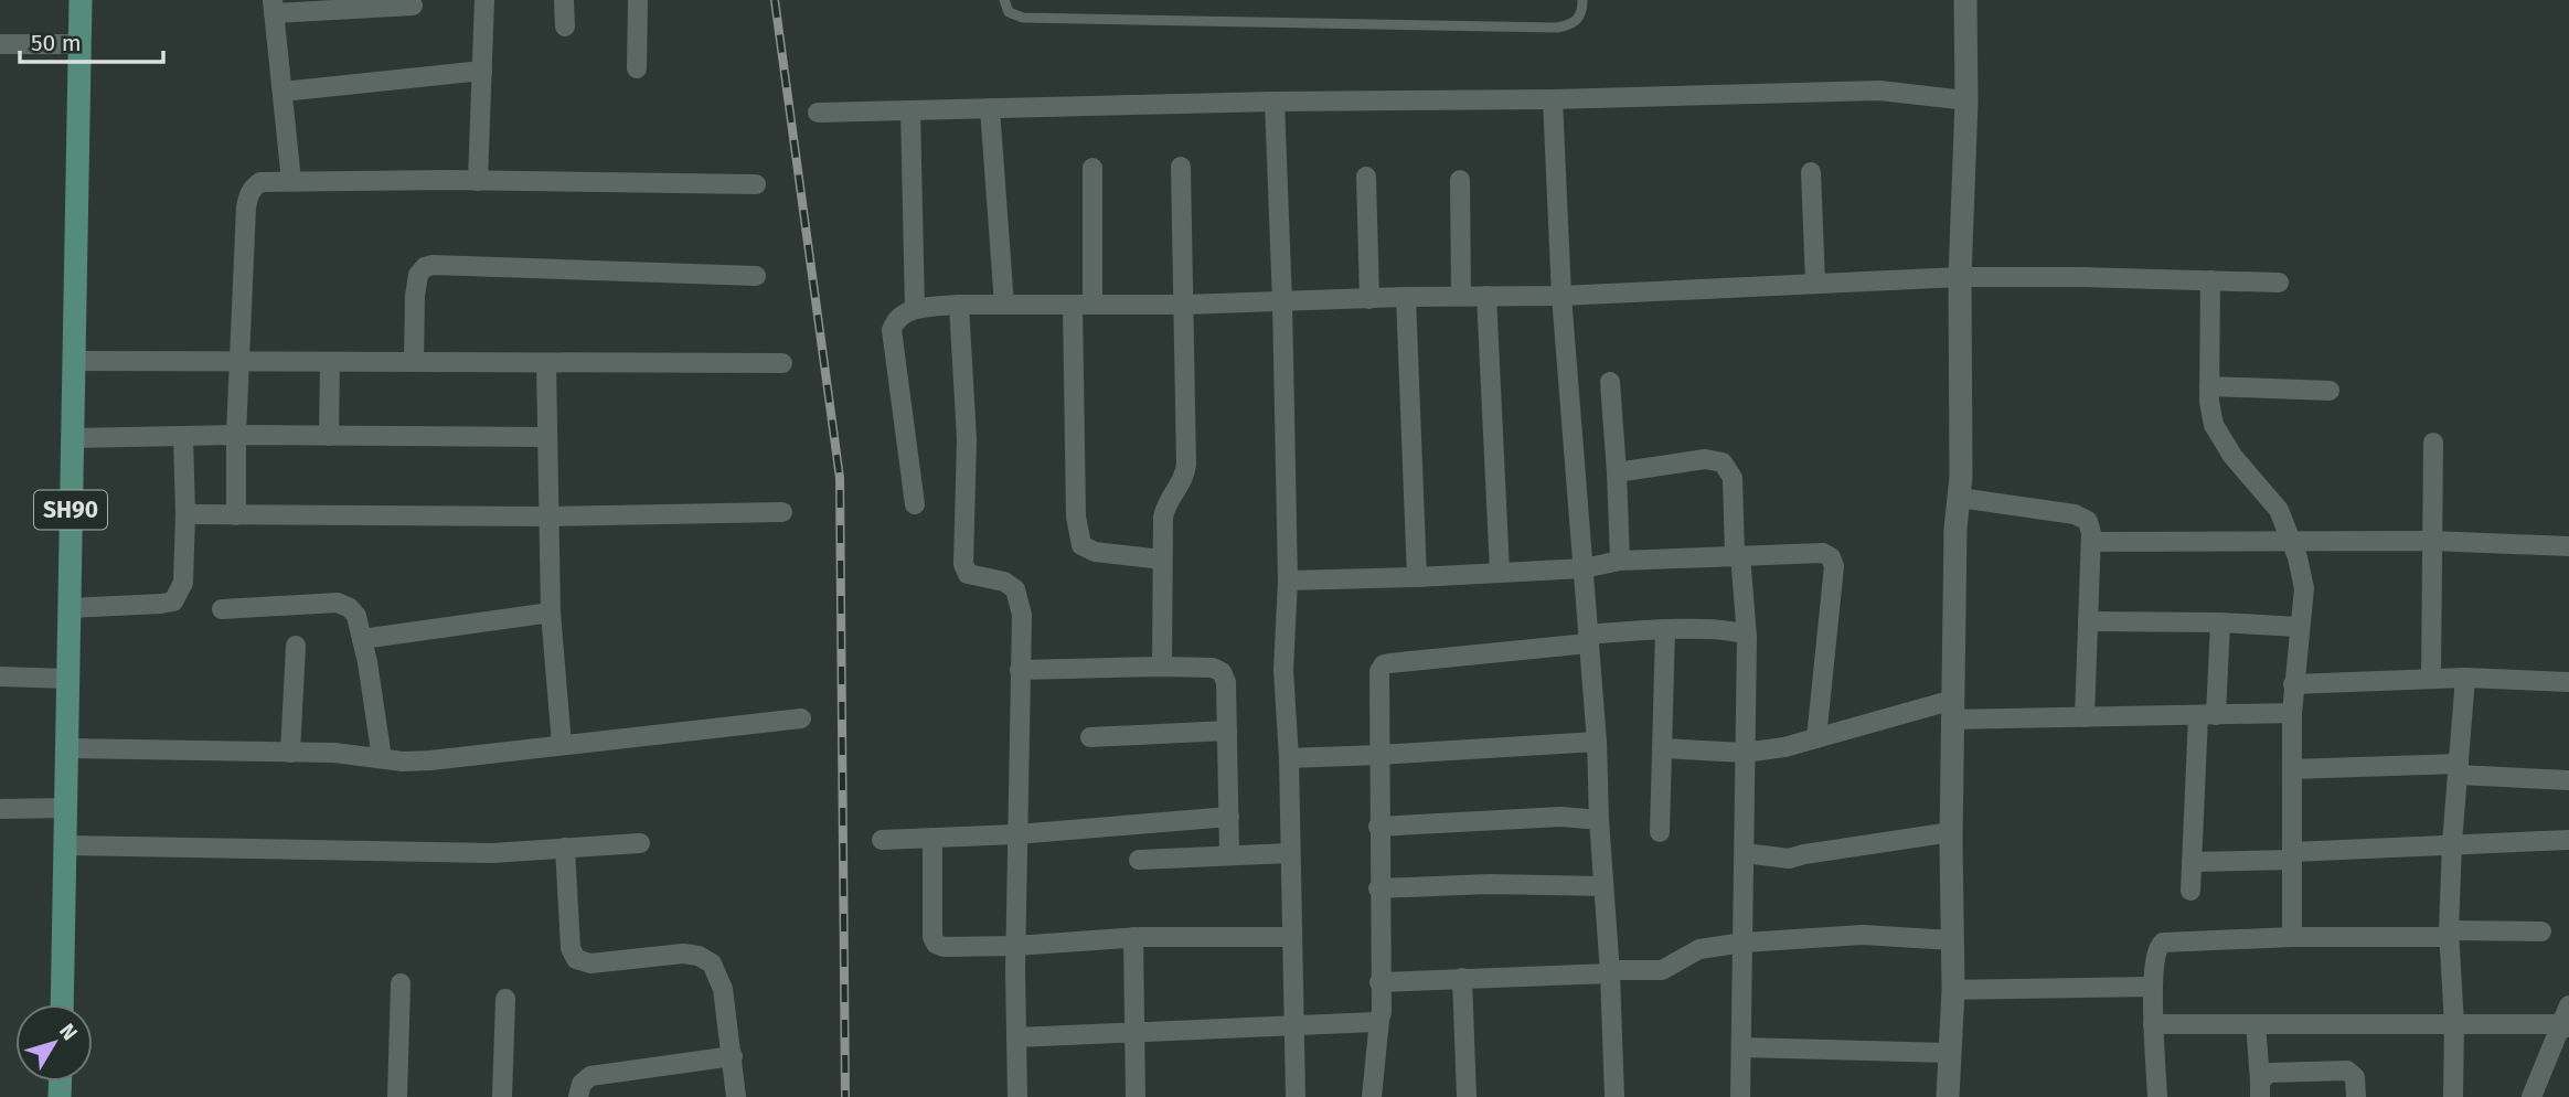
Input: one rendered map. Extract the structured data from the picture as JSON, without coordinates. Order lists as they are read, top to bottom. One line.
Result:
{"streets":{"main road":["SH90"]},"scale_bar":"50 m","north":"top right"}
